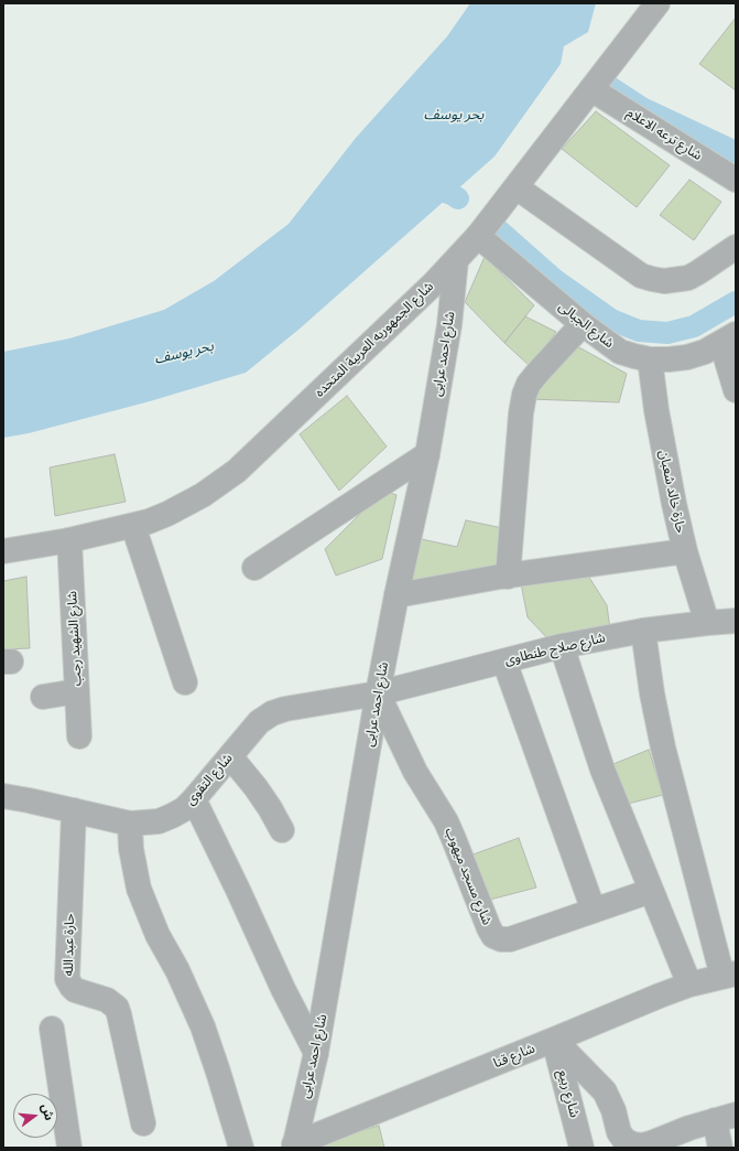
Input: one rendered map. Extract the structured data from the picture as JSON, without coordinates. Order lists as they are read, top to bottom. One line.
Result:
{"streets":{"street":["شارع ترعه الاعلام","شارع الجبالى","شارع الجمهوريه العربية المتحده","شارع احمد عرابى","حارة خالد شعبان","شارع الشهيد رجب","شارع صلاح طنطاوى","شارع التقوى","شارع مسجد ميهوب","حارة عبد الله","شارع قنا","شارع ربيع"]},"crossings":[["شارع ترعه الاعلام","شارع الجمهوريه العربية المتحده"],["شارع الجبالى","شارع الجمهوريه العربية المتحده"],["شارع الجبالى","حارة خالد شعبان"],["شارع الجمهوريه العربية المتحده","شارع احمد عرابى"],["شارع الجمهوريه العربية المتحده","شارع الشهيد رجب"],["شارع احمد عرابى","شارع صلاح طنطاوى"],["شارع احمد عرابى","شارع التقوى"],["شارع احمد عرابى","شارع مسجد ميهوب"],["شارع احمد عرابى","شارع قنا"],["حارة خالد شعبان","شارع صلاح طنطاوى"],["شارع صلاح طنطاوى","شارع التقوى"],["شارع صلاح طنطاوى","شارع مسجد ميهوب"],["شارع التقوى","شارع مسجد ميهوب"],["شارع التقوى","حارة عبد الله"],["شارع قنا","شارع ربيع"]],"water":["بحر يوسف"],"north":"right"}
